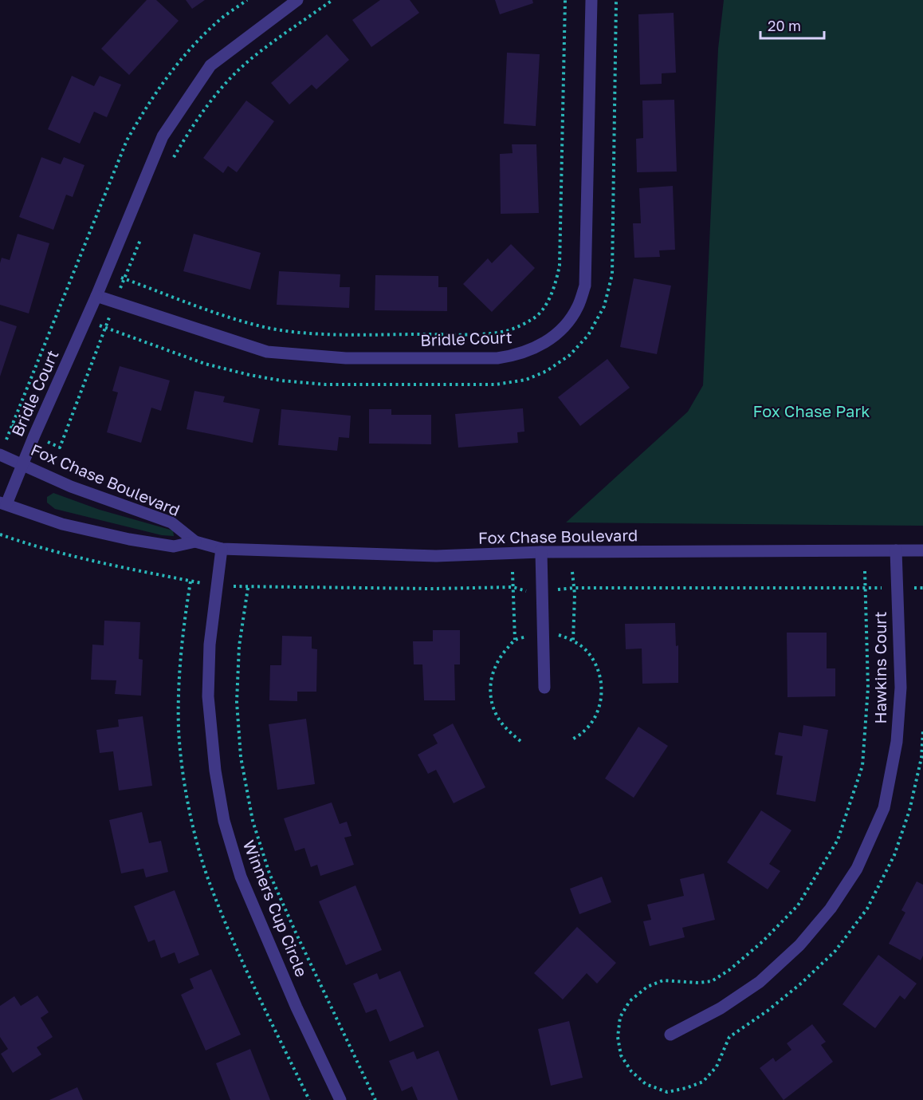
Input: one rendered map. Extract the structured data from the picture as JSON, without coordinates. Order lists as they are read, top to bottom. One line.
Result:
{"streets":{"street":["Bridle Court","Fox Chase Boulevard","Hawkins Court","Winners Cup Circle"]},"crossings":[["Bridle Court","Fox Chase Boulevard"],["Fox Chase Boulevard","Hawkins Court"],["Fox Chase Boulevard","Winners Cup Circle"]],"parks":["Fox Chase Park"],"scale_bar":"20 m"}
